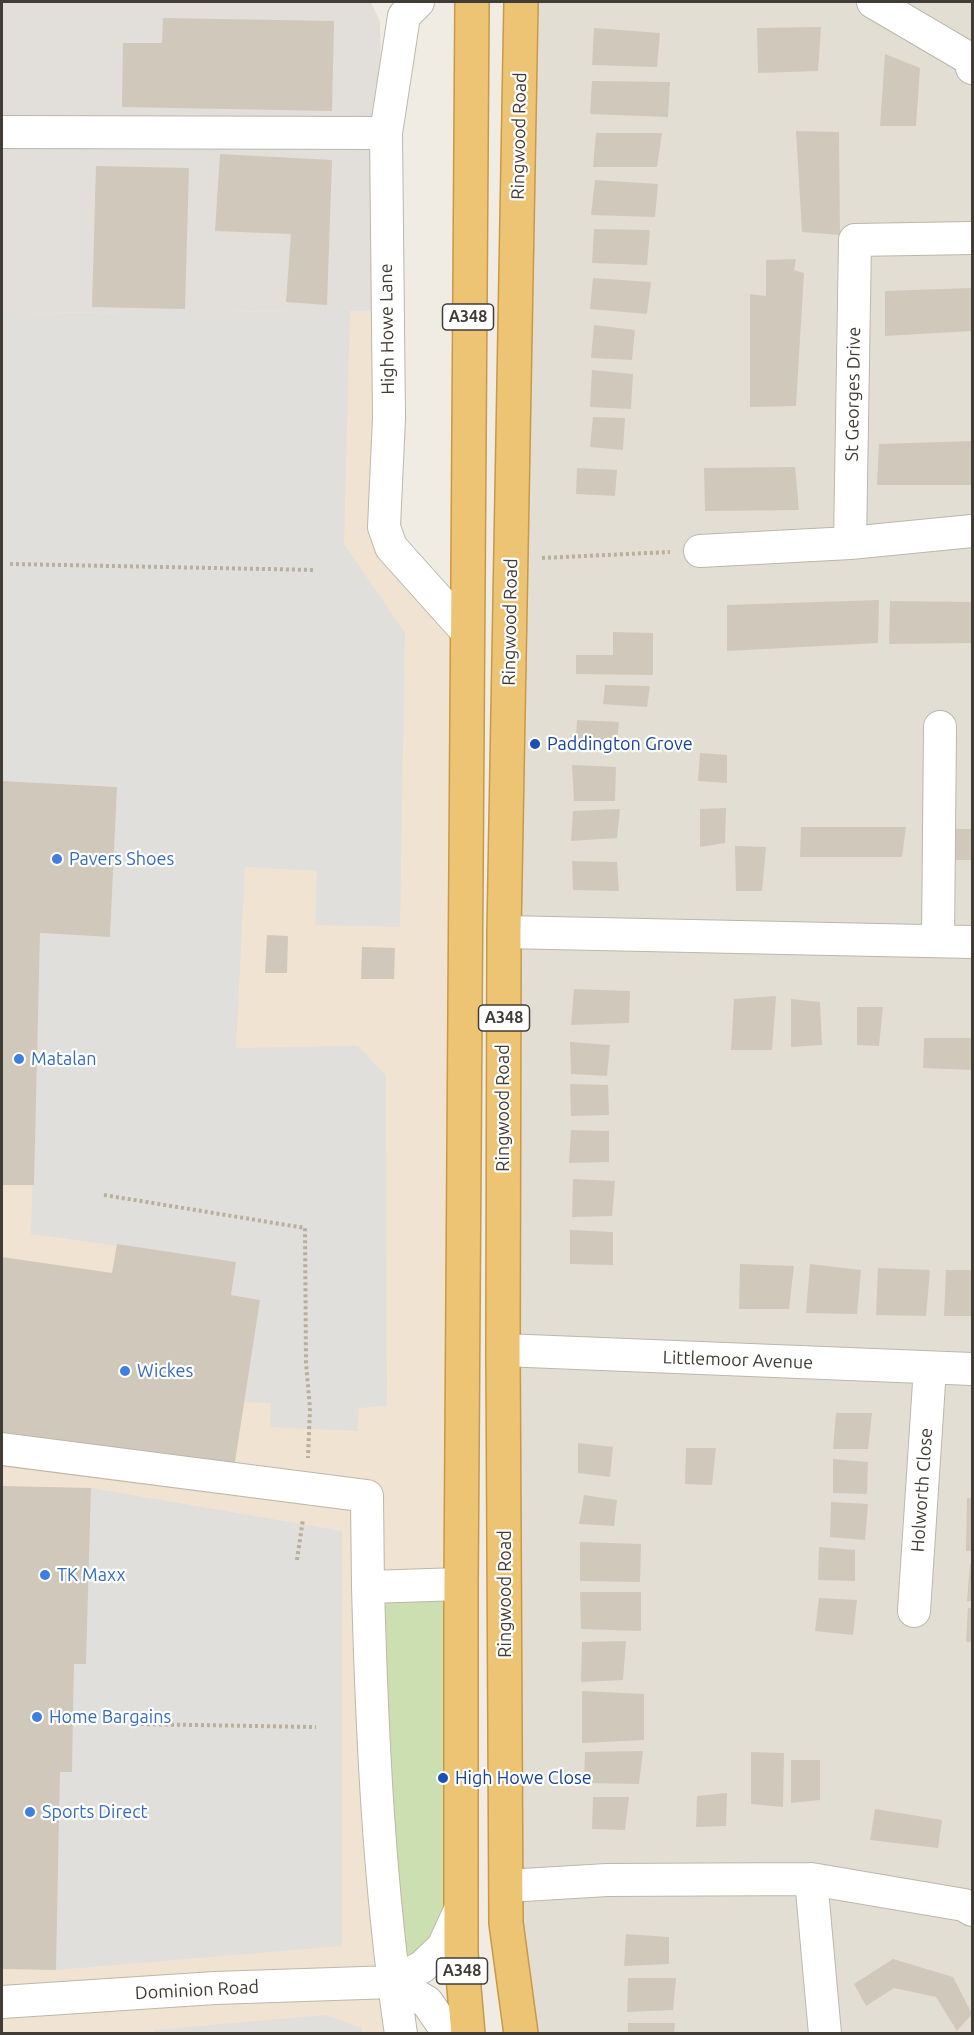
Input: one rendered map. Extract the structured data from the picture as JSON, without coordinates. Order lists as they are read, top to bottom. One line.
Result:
{"streets":{"highway":["Ringwood Road","A348"],"street":["High Howe Lane","St Georges Drive","Littlemoor Avenue","Holworth Close","Dominion Road"]},"crossings":[["Ringwood Road","Littlemoor Avenue"],["A348","High Howe Lane"],["Littlemoor Avenue","Holworth Close"]],"places":["Paddington Grove","Pavers Shoes","Matalan","Wickes","TK Maxx","Home Bargains","High Howe Close","Sports Direct"]}
